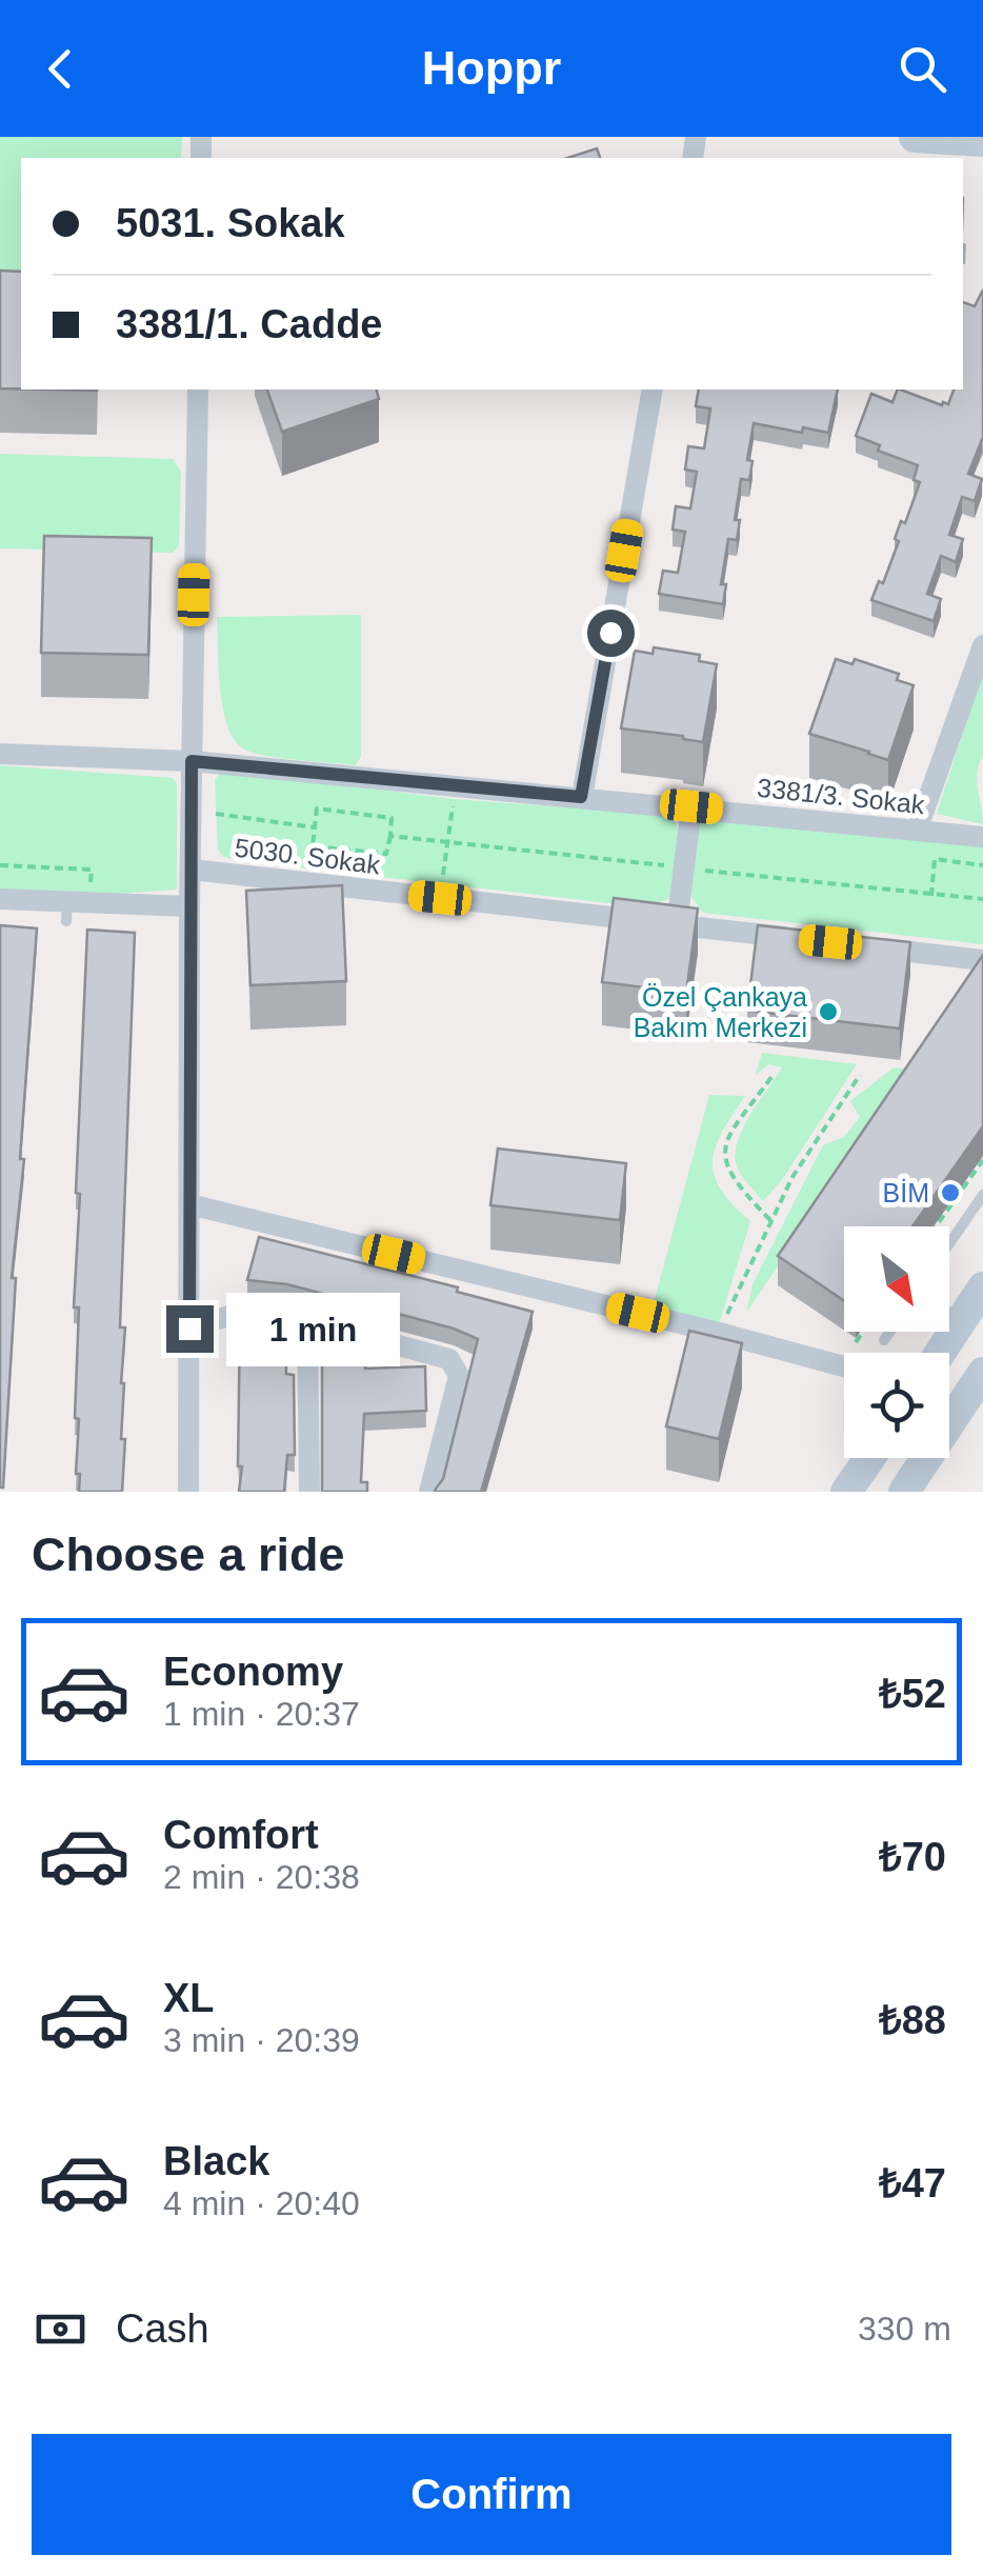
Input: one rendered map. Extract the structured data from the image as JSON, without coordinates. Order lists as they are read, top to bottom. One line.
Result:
{"streets":{"street":["3381/3. Sokak","5030. Sokak"]},"places":["Özel Çankaya Bakım Merkezi","BİM"],"north":"bottom right","page":{"header":"Hoppr","banner":["5031. Sokak","3381/1. Cadde"],"bubble":"1 min","heading":"Choose a ride","list":[{"name":"Economy","note":"1 min · 20:37","value":"₺52"},{"name":"Comfort","note":"2 min · 20:38","value":"₺70"},{"name":"XL","note":"3 min · 20:39","value":"₺88"},{"name":"Black","note":"4 min · 20:40","value":"₺47"}],"pay":["Cash","330 m"],"buttons":"Confirm"}}
